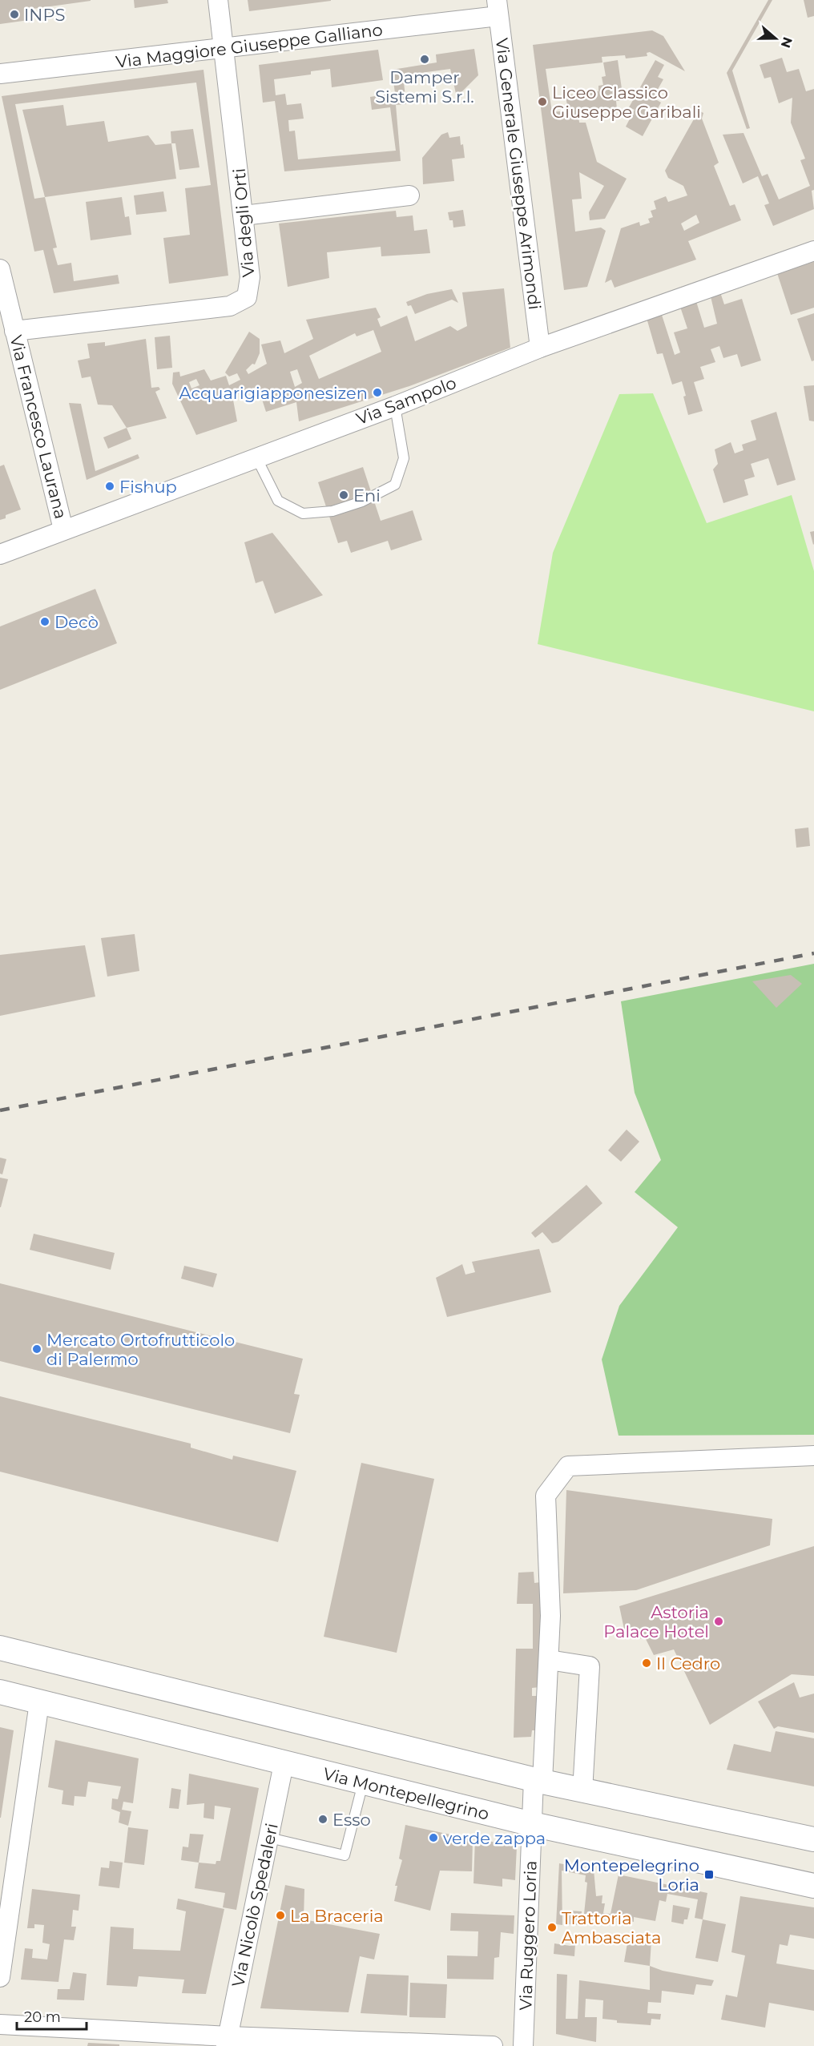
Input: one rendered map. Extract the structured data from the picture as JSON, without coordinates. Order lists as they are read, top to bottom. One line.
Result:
{"streets":{"street":["Via Maggiore Giuseppe Galliano","Via Generale Giuseppe Arimondi","Via degli Orti","Via Sampolo","Via Francesco Laurana","Via Montepellegrino","Via Nicolò Spedaleri","Via Ruggero Loria"]},"crossings":[["Via Maggiore Giuseppe Galliano","Via Generale Giuseppe Arimondi"],["Via Maggiore Giuseppe Galliano","Via degli Orti"],["Via Generale Giuseppe Arimondi","Via Sampolo"],["Via degli Orti","Via Francesco Laurana"],["Via Sampolo","Via Francesco Laurana"],["Via Montepellegrino","Via Nicolò Spedaleri"],["Via Montepellegrino","Via Ruggero Loria"]],"places":{"other":["INPS","Damper Sistemi S.r.l.","Liceo Classico Giuseppe Garibali","Acquarigiapponesizen","Fishup","Eni","Decò","Mercato Ortofrutticolo di Palermo","Astoria Palace Hotel","Il Cedro","Esso","verde zappa","La Braceria","Trattoria Ambasciata"],"transit":["Montepelegrino Loria"]},"scale_bar":"20 m","north":"right"}
